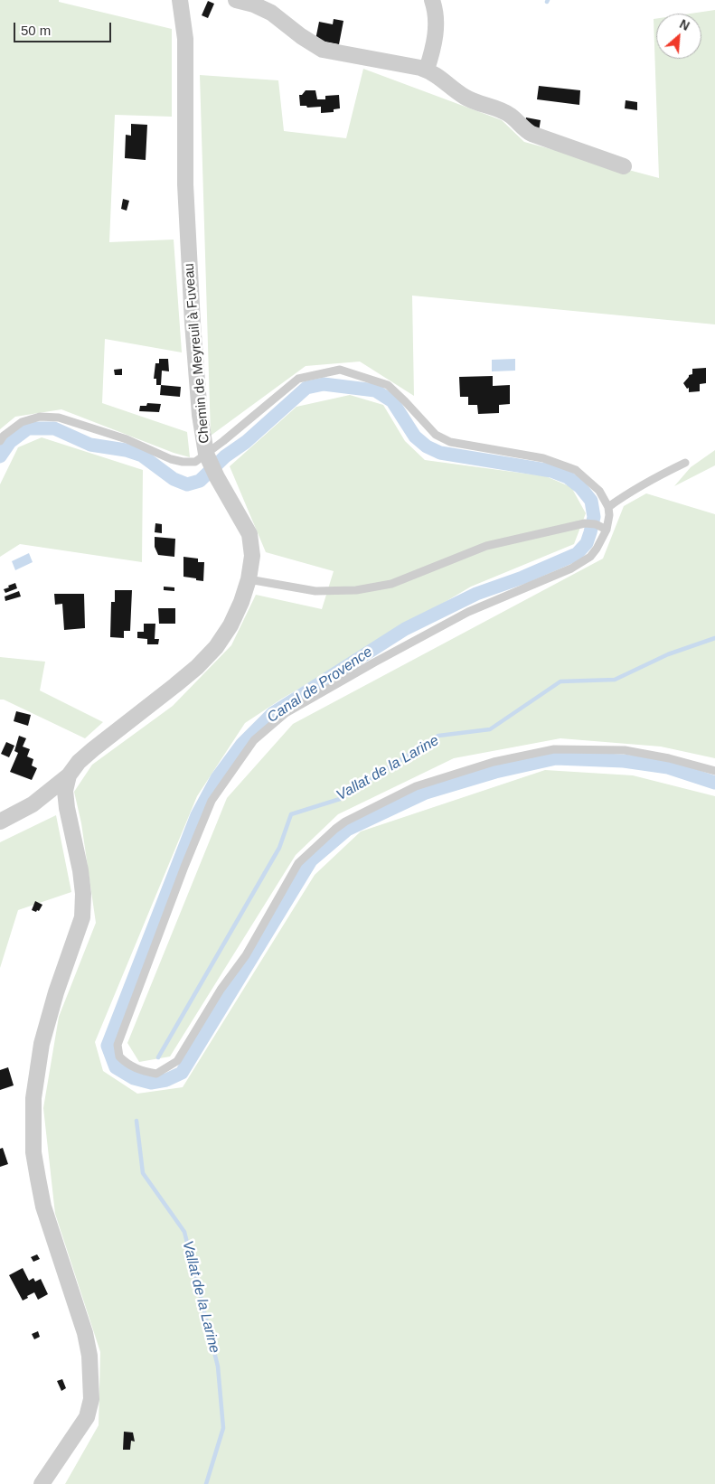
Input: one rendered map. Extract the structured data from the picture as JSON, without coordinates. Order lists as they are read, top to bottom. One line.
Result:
{"streets":{"street":["Chemin de Meyreuil à Fuveau"]},"water":["Canal de Provence","Vallat de la Larine"],"scale_bar":"50 m","north":"top right"}
